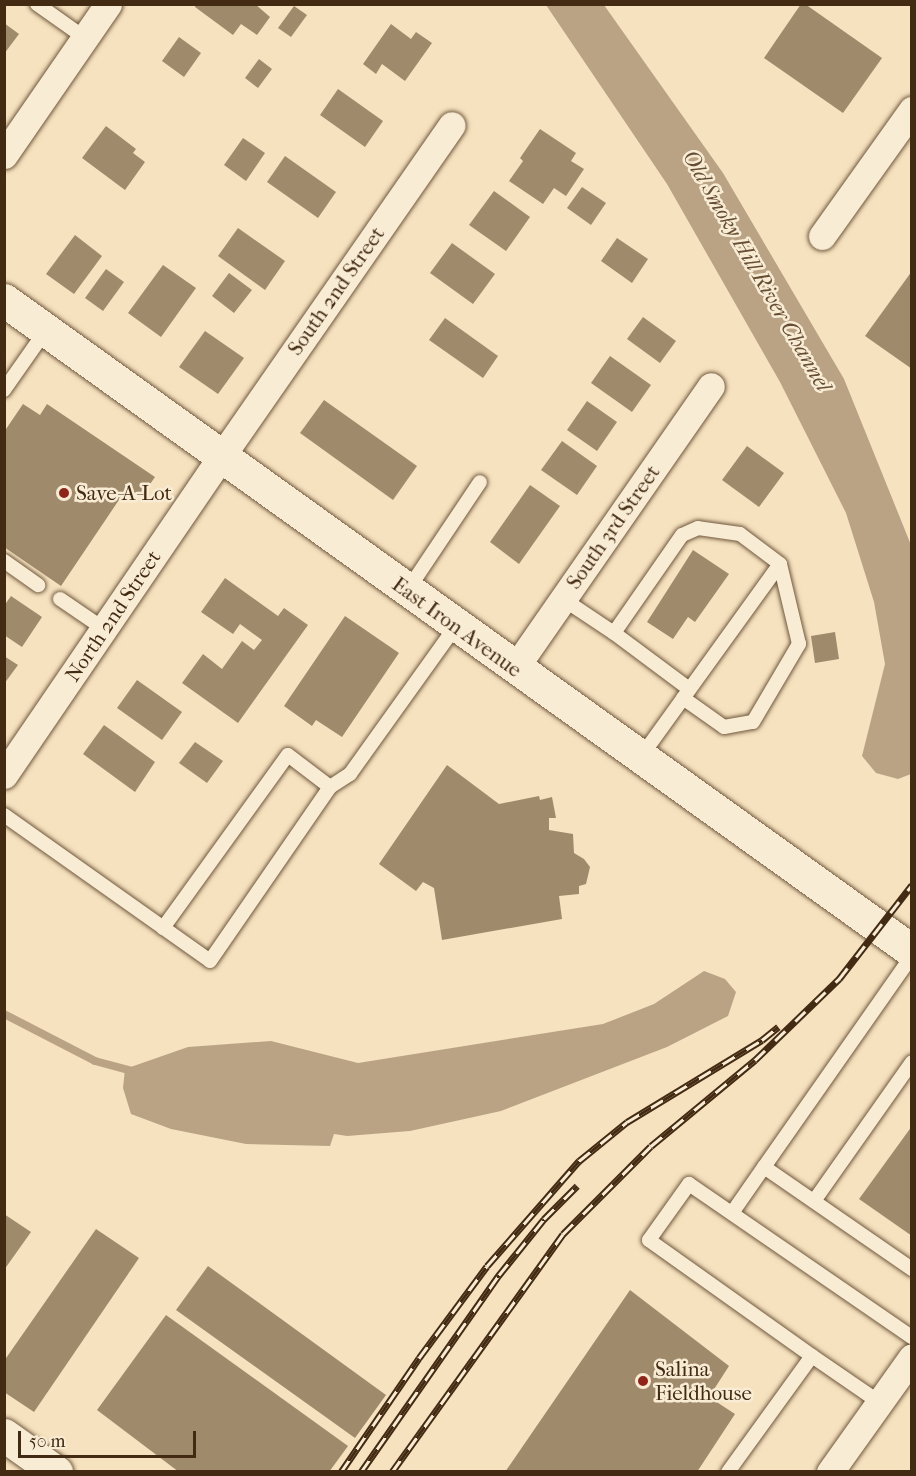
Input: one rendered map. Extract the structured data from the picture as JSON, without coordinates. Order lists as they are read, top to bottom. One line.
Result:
{"streets":{"street":["South 2nd Street","South 3rd Street","North 2nd Street","East Iron Avenue"]},"crossings":[["South 2nd Street","North 2nd Street"],["South 2nd Street","East Iron Avenue"],["South 3rd Street","East Iron Avenue"],["North 2nd Street","East Iron Avenue"]],"water":["Old Smoky Hill River Channel"],"places":["Save-A-Lot","Salina Fieldhouse"],"scale_bar":"50 m"}
